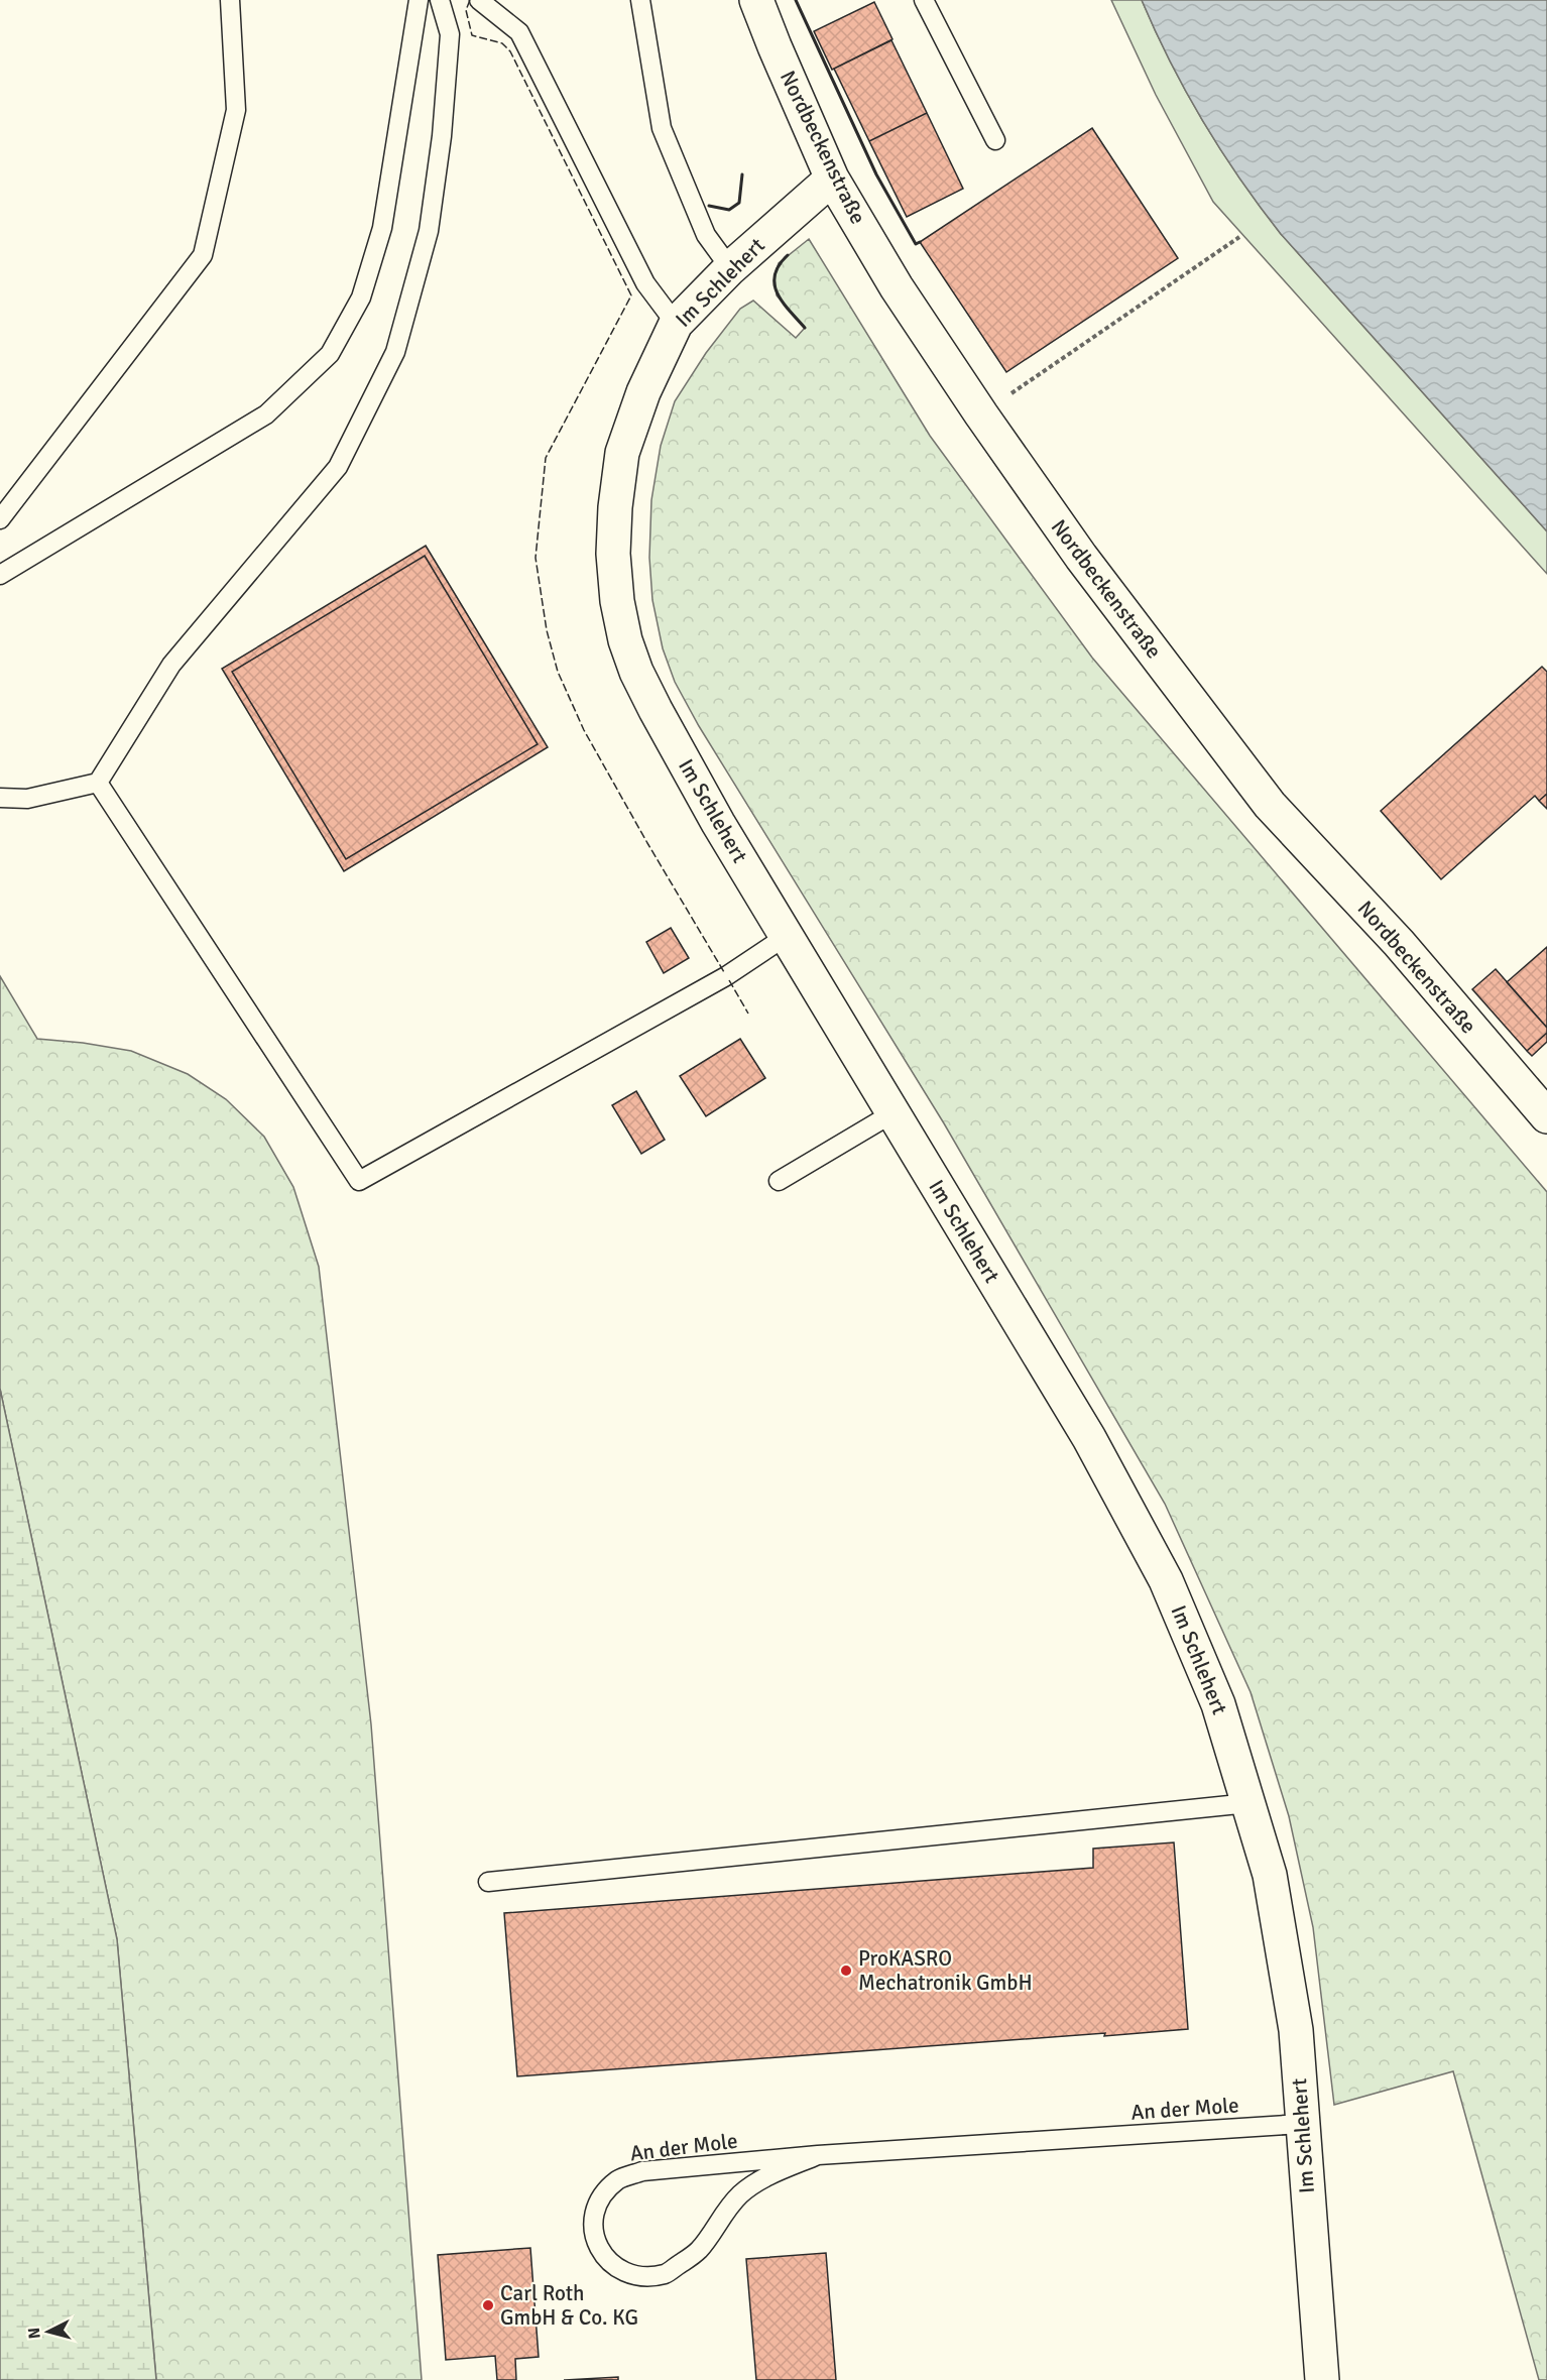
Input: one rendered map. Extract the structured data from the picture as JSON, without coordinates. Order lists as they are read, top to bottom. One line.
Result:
{"streets":{"street":["Nordbeckenstraße","Im Schlehert"],"lane":["An der Mole"]},"crossings":[["Nordbeckenstraße","Im Schlehert"],["Im Schlehert","An der Mole"]],"places":["ProKASRO Mechatronik GmbH","Carl Roth GmbH & Co. KG"],"north":"left"}
